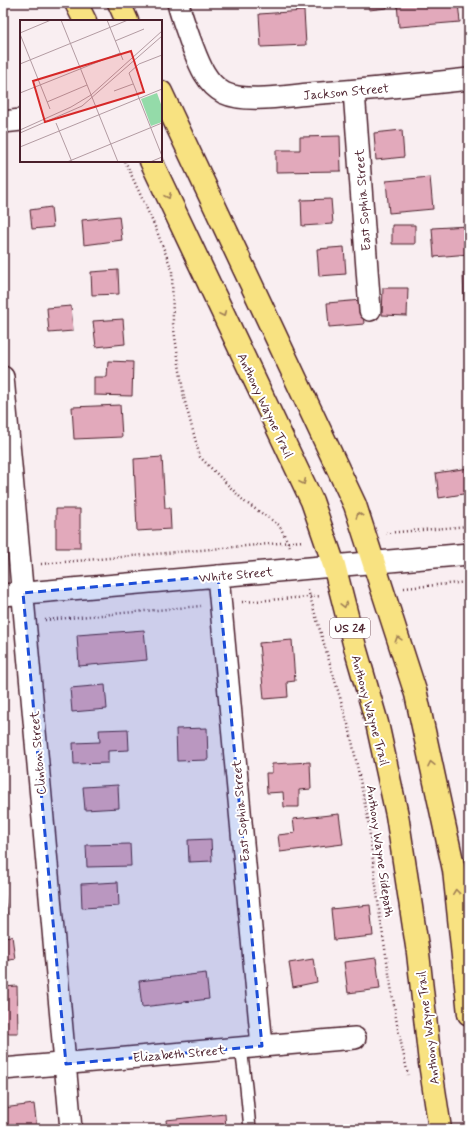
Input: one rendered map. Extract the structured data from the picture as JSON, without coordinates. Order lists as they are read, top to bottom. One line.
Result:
{"streets":{"highway":["Anthony Wayne Trail","US 24"],"street":["Jackson Street","East Sophia Street","White Street","Clinton Street","Elizabeth Street"],"path":["Anthony Wayne Sidepath"]},"crossings":[["Jackson Street","East Sophia Street"],["East Sophia Street","White Street"],["East Sophia Street","Elizabeth Street"],["Anthony Wayne Trail","White Street"],["White Street","Clinton Street"],["Clinton Street","Elizabeth Street"]]}
